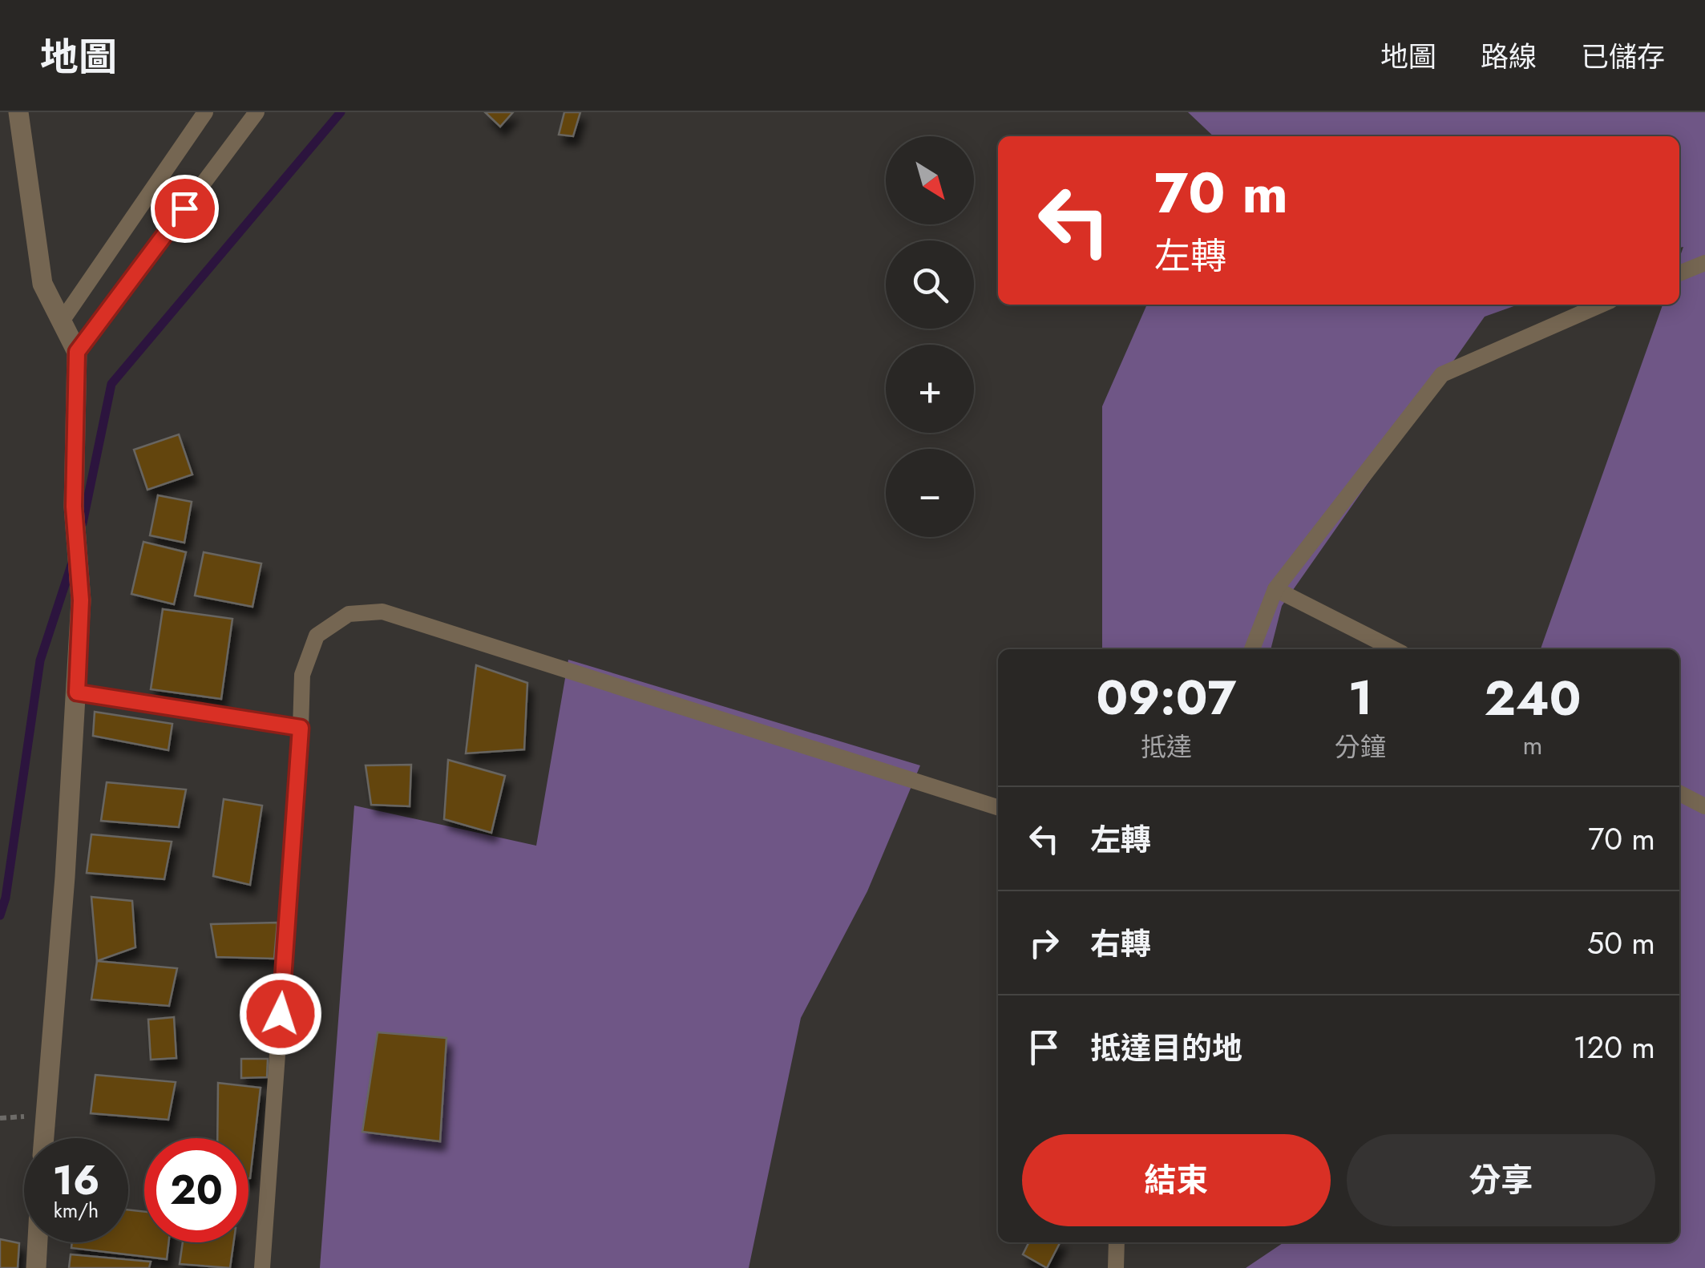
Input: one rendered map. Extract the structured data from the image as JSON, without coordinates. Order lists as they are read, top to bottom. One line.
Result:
{"north":"bottom right","page":{"header":"地圖","nav":["地圖","路線","已儲存"],"map_buttons":["+","−"],"turn":["70 m","左轉"],"eta":["09:07","抵達","1","分鐘","240","m"],"list":[{"name":"左轉","value":"70 m"},{"name":"右轉","value":"50 m"},{"name":"抵達目的地","value":"120 m"}],"buttons":["結束","分享"],"speed":"16 km/h","limit":"20"}}
